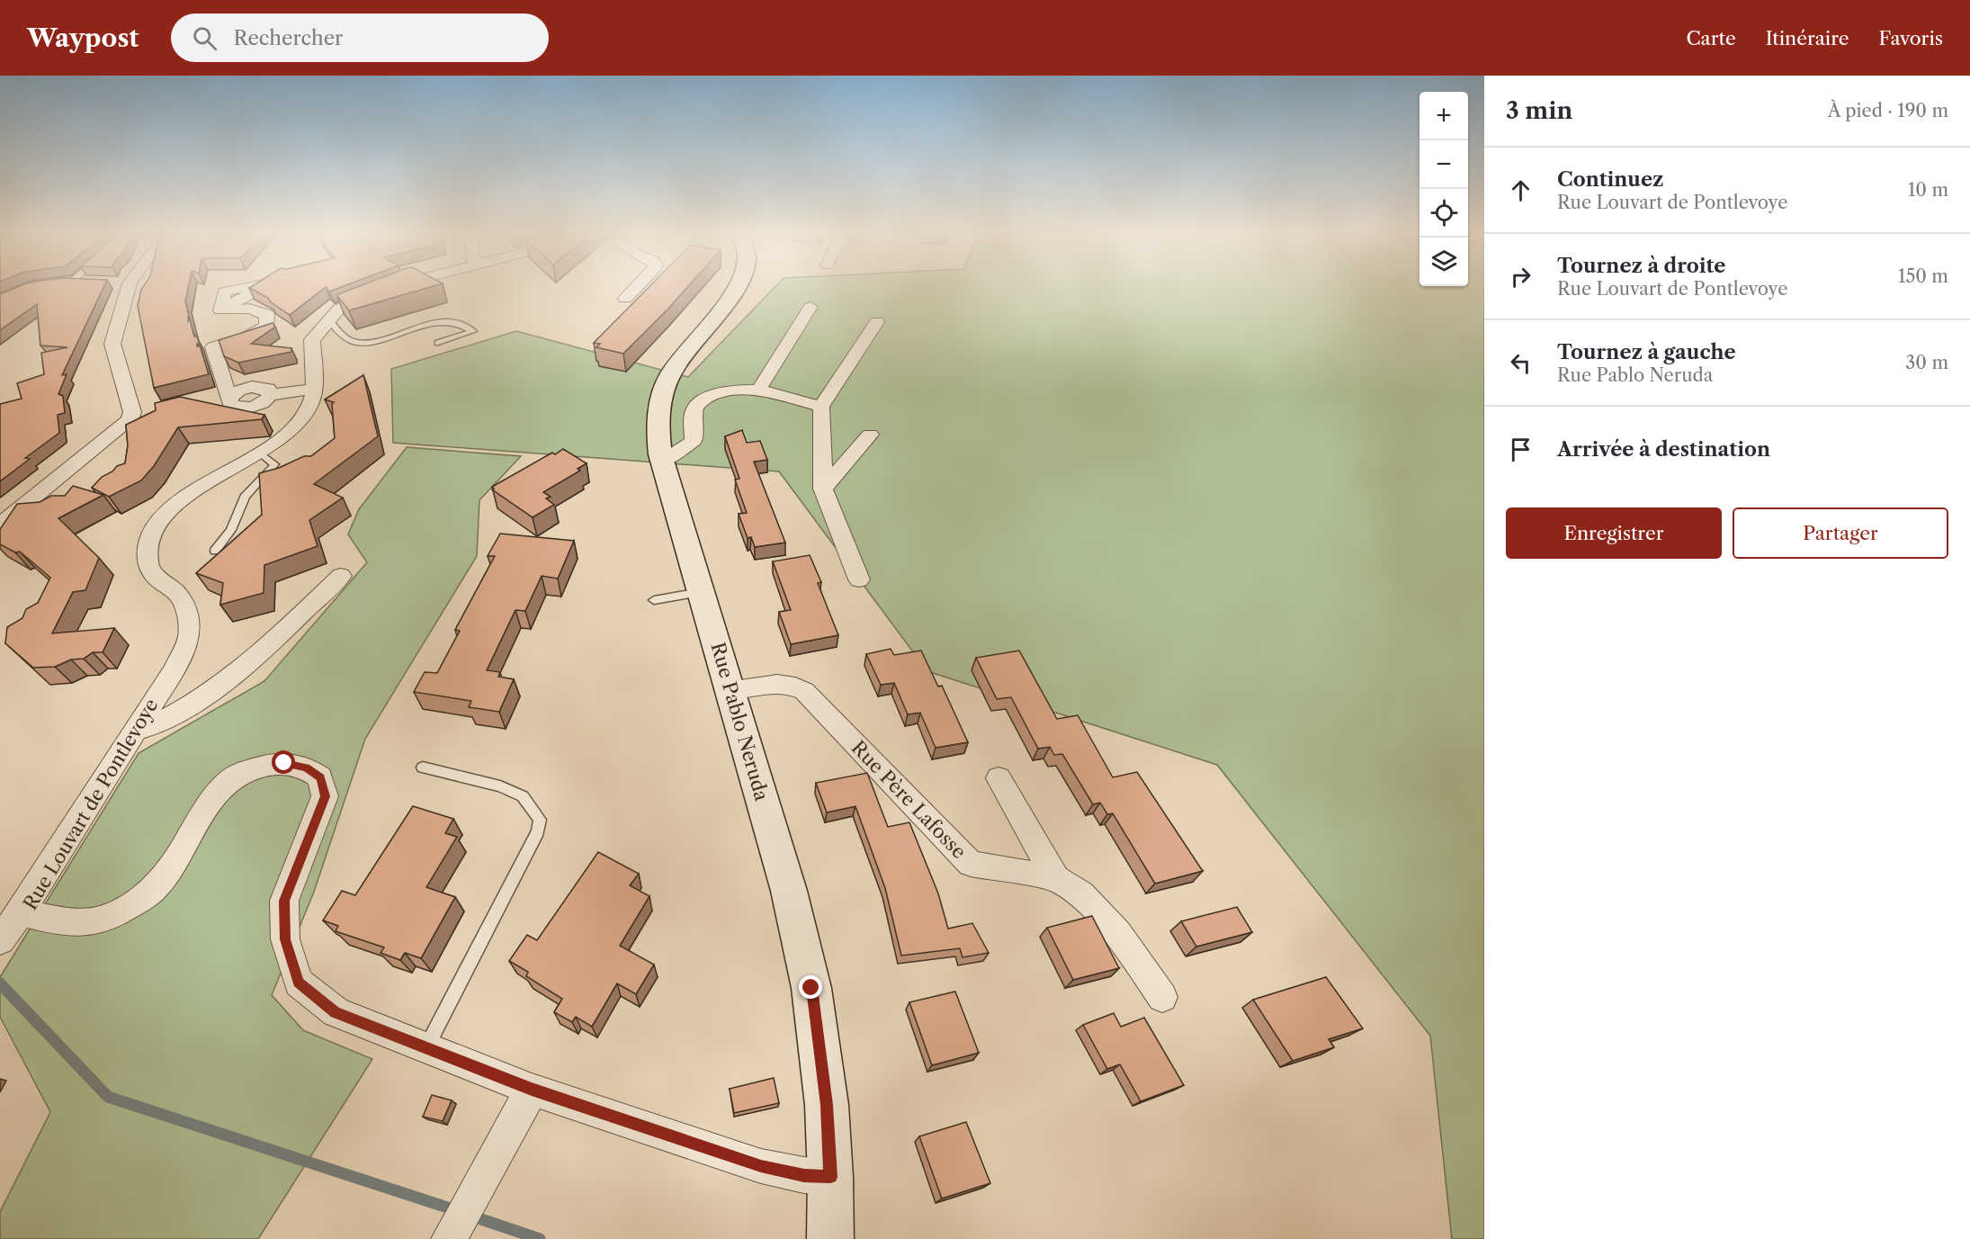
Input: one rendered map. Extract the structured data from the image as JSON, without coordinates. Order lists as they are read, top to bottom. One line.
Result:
{"streets":{"main road":["Rue Pablo Neruda"],"street":["Rue Père Lafosse","Rue Louvart de Pontlevoye"]},"crossings":[["Rue Pablo Neruda","Rue Père Lafosse"],["Rue Pablo Neruda","Rue Louvart de Pontlevoye"]],"page":{"header":"Waypost","search":"Rechercher","nav":["Carte","Itinéraire","Favoris"],"heading":["3 min","À pied · 190 m"],"map_buttons":["+","−"],"list":[["Continuez","Rue Louvart de Pontlevoye","10 m"],["Tournez à droite","Rue Louvart de Pontlevoye","150 m"],["Tournez à gauche","Rue Pablo Neruda","30 m"],"Arrivée à destination"],"buttons":["Enregistrer","Partager"]}}
